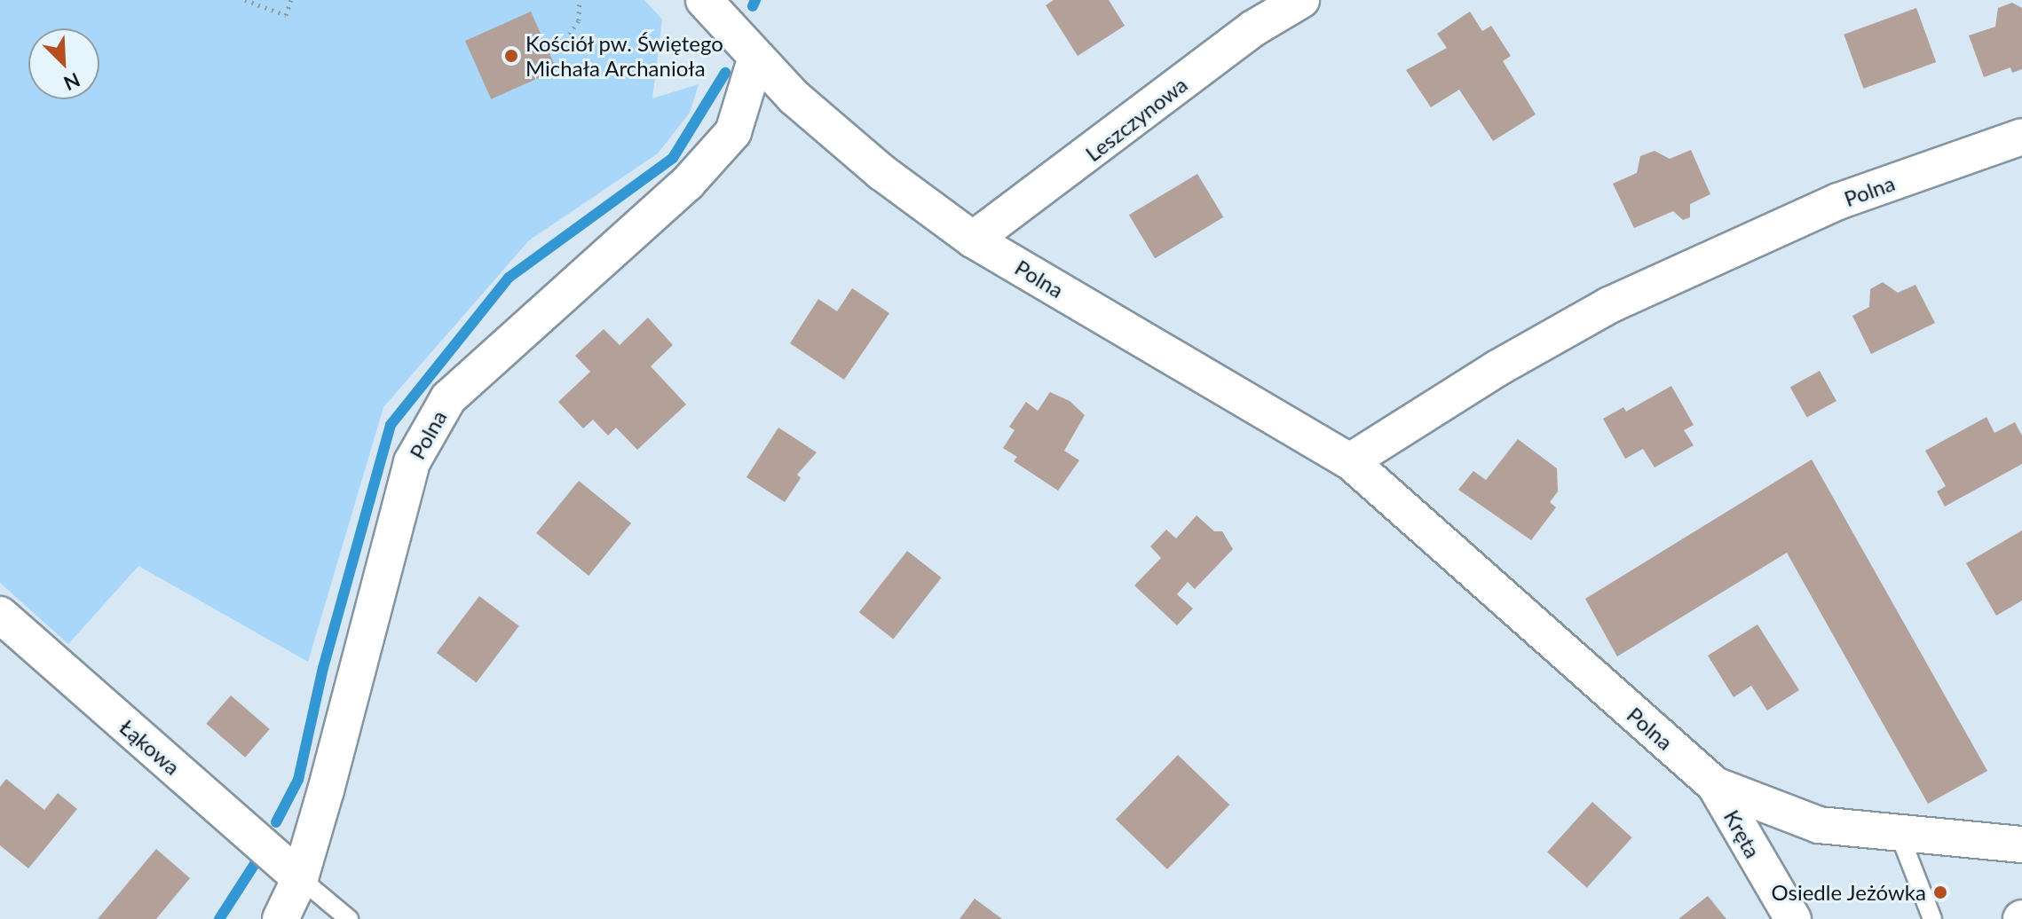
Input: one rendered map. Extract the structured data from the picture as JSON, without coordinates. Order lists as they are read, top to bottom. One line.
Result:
{"streets":{"street":["Leszczynowa","Polna","Łąkowa","Kręta"]},"crossings":[["Leszczynowa","Polna"],["Polna","Łąkowa"],["Polna","Kręta"]],"places":["Kościół pw. Świętego Michała Archanioła","Osiedle Jeżówka"],"north":"bottom right"}
